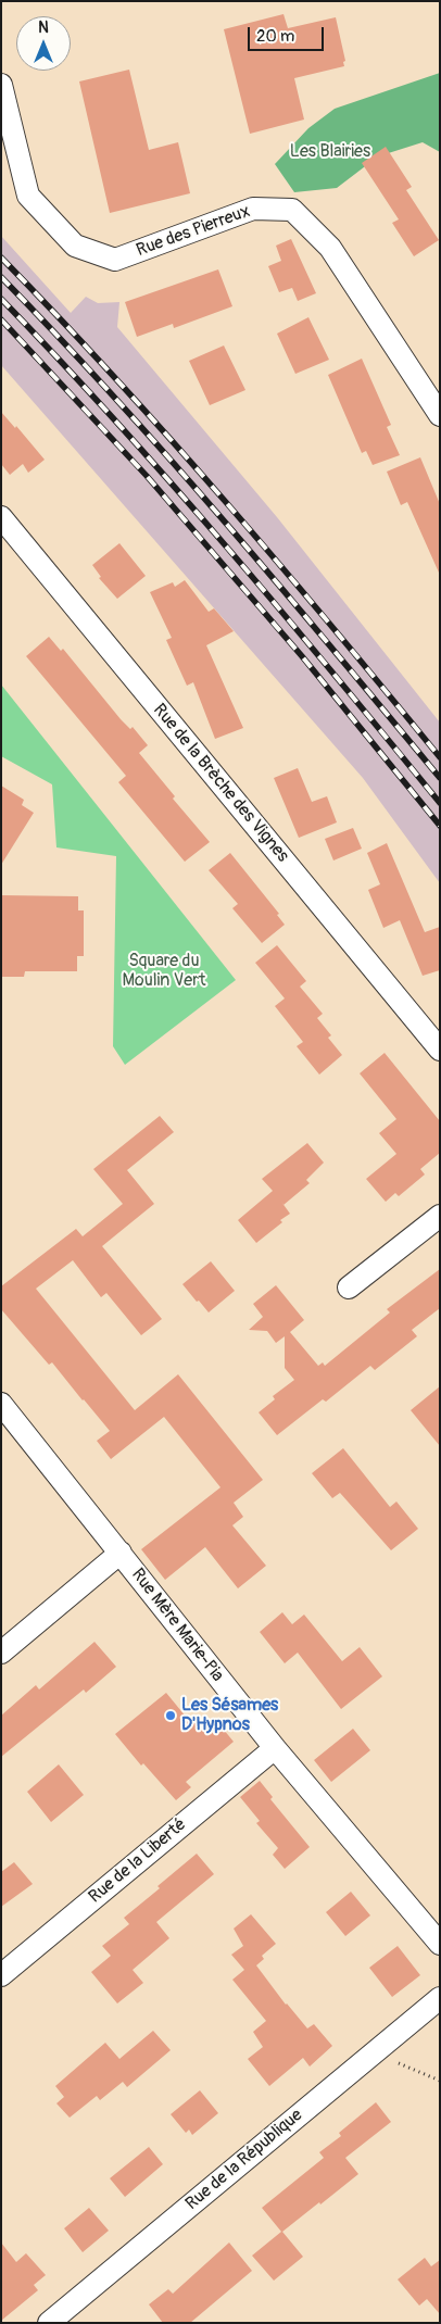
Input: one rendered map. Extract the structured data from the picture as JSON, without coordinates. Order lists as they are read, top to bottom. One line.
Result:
{"streets":{"street":["Rue des Pierreux","Rue de la Brèche des Vignes","Rue Mère Marie-Pia","Rue de la Liberté","Rue de la République"]},"crossings":[["Rue Mère Marie-Pia","Rue de la Liberté"]],"parks":["Les Blairies","Square du Moulin Vert"],"places":["Les Sésames D'Hypnos"],"scale_bar":"20 m","north":"top"}
